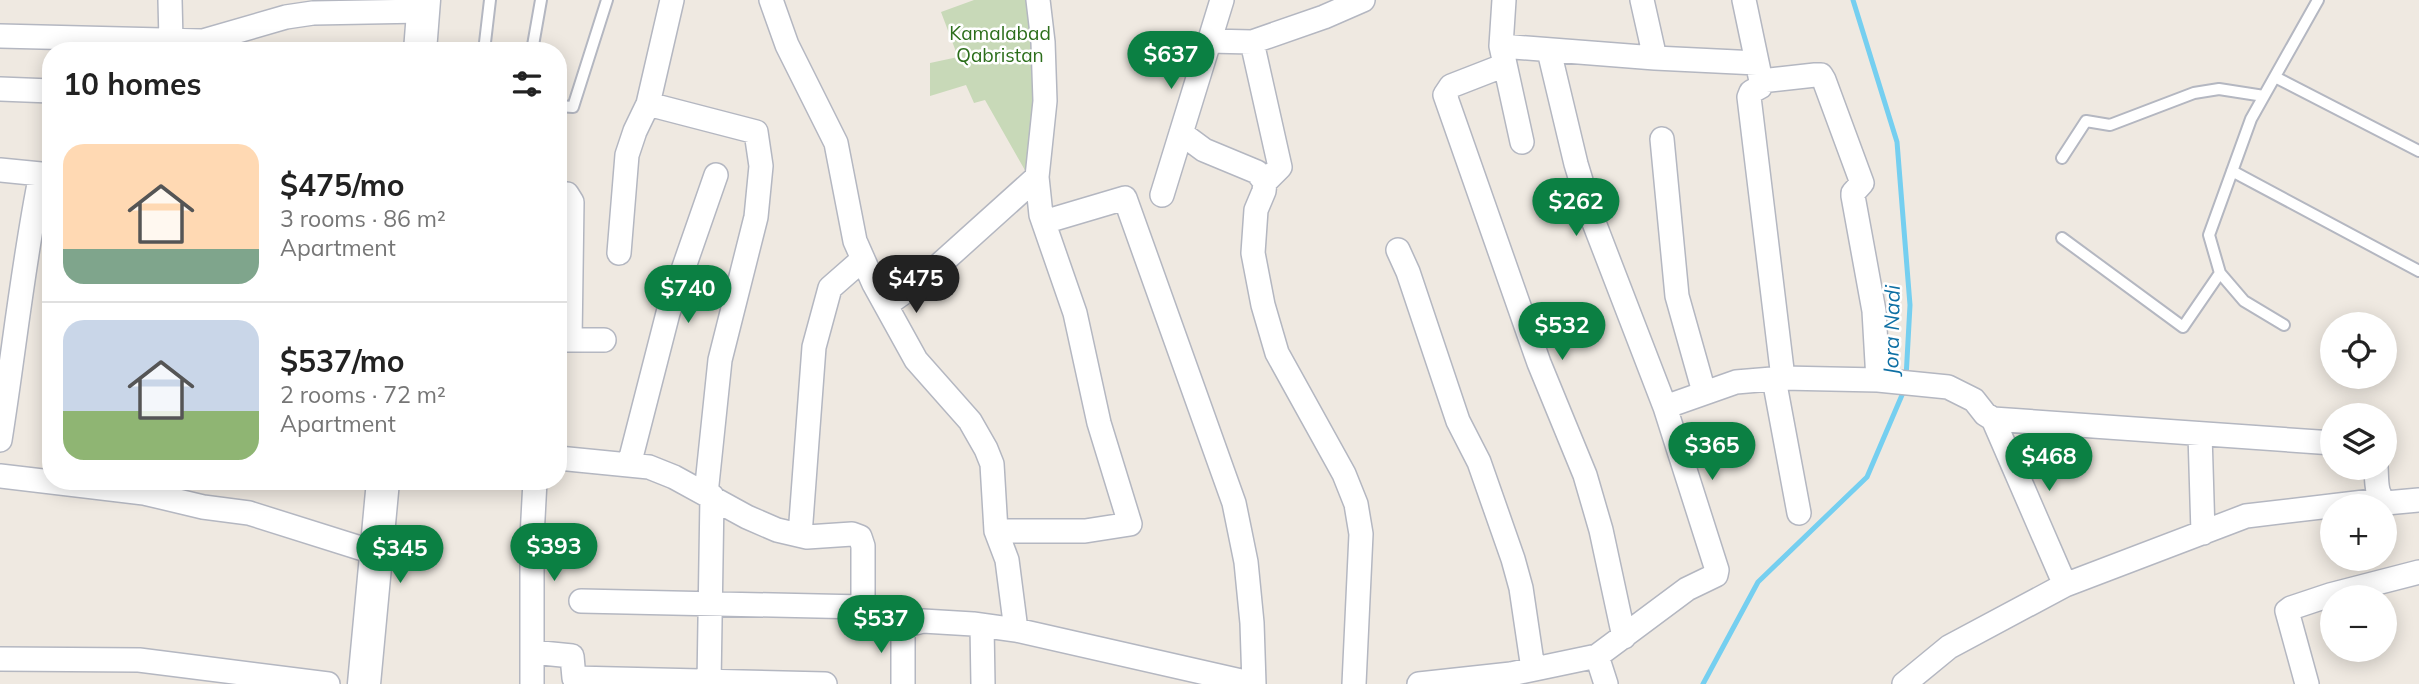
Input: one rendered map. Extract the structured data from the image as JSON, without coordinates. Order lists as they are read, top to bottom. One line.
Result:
{"water":["Jora Nadi"],"parks":["Kamalabad Qabristan"],"page":{"price":["$637","$262","$475","$740","$532","$365","$468","$393","$345","$537"],"heading":"10 homes","list":[{"name":"$475/mo","note":"3 rooms · 86 m² · Apartment"},{"name":"$537/mo","note":"2 rooms · 72 m² · Apartment"}],"map_buttons":["+","−"]}}
